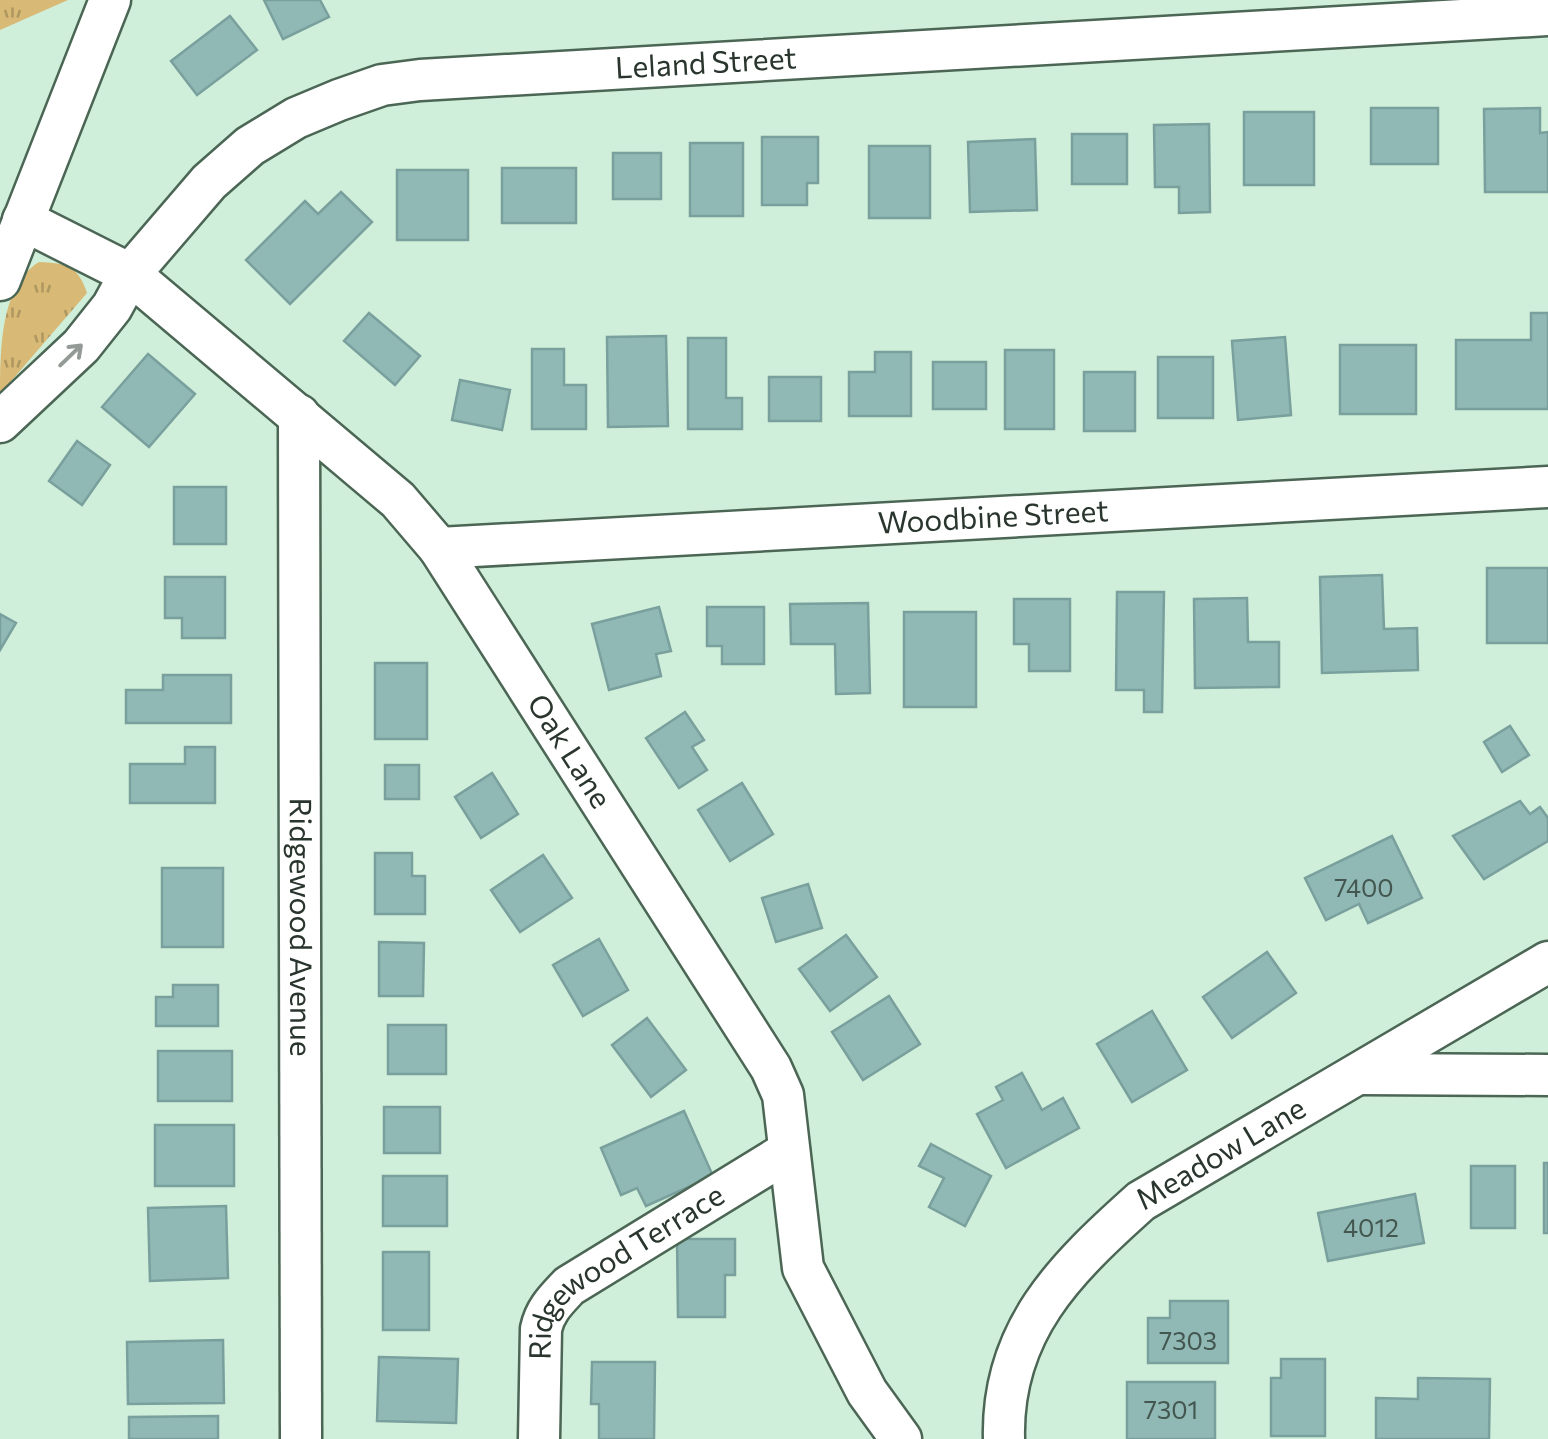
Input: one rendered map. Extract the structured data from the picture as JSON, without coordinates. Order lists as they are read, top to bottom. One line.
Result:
{"streets":{"street":["Leland Street","Woodbine Street","Oak Lane","Ridgewood Avenue","Meadow Lane","Ridgewood Terrace"]},"crossings":[["Leland Street","Oak Lane"],["Woodbine Street","Oak Lane"],["Oak Lane","Ridgewood Avenue"],["Oak Lane","Ridgewood Terrace"]],"house_numbers":["7400","4012","7303","7301"]}
